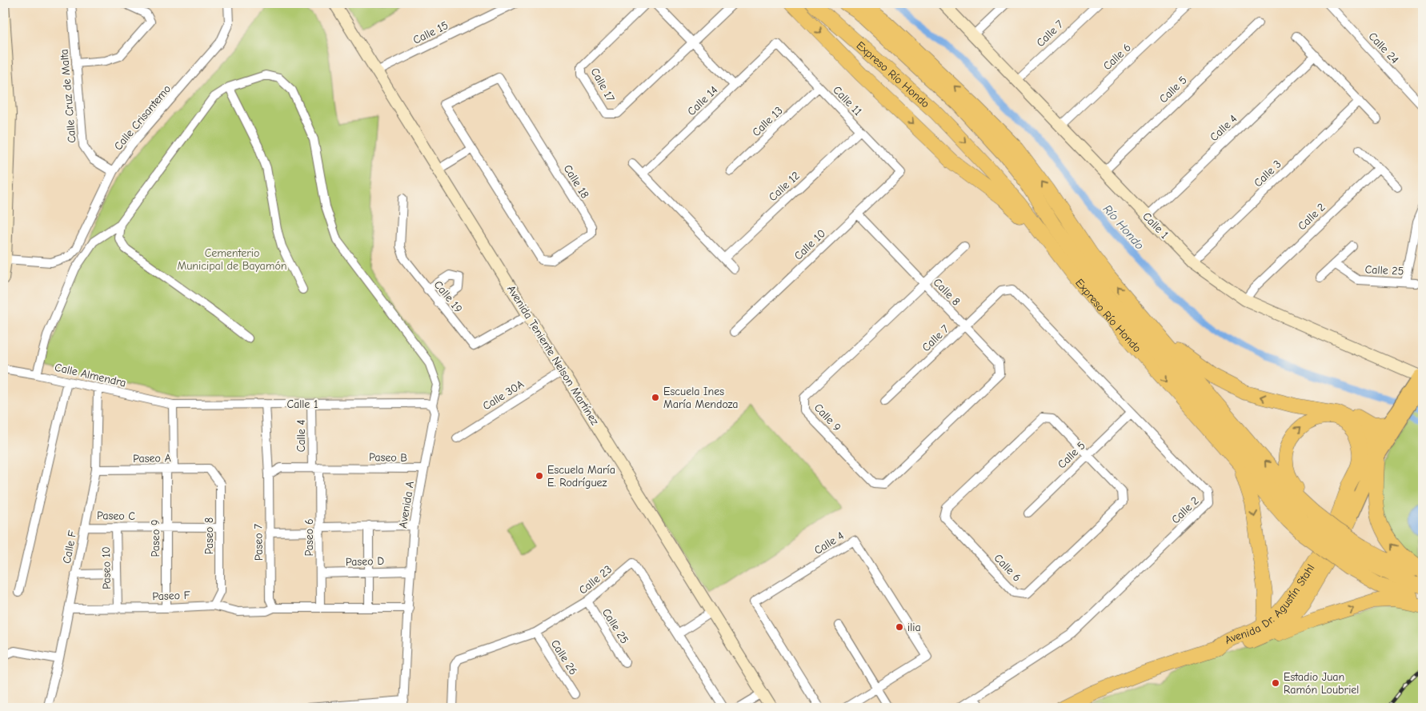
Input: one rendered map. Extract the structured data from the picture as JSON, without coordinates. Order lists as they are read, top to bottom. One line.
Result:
{"streets":{"highway":["Expreso Río Hondo","Avenida Dr. Agustín Stahl"],"street":["Calle 15","Calle 7","Calle 24","Calle 6","Calle 17","Calle 5","Calle Cruz de Malta","Calle 14","Calle 11","Calle Crisantemo","Calle 13","Calle 4","Calle 3","Calle 18","Calle 12","Calle 2","Calle 1","Calle 10","Calle 25","Calle 8","Calle 19","Avenida Teniente Nelson Martínez","Calle Almendra","Calle 30A","Calle 9","Paseo B","Paseo A","Avenida A","Paseo C","Paseo 8","Paseo 6","Paseo 9","Paseo 7","Calle F","Paseo D","Paseo 10","Calle 23","Paseo F","Calle 26"]},"crossings":[["Calle 15","Avenida Teniente Nelson Martínez"],["Calle 7","Calle 2"],["Calle 7","Calle 1"],["Calle 7","Calle 8"],["Calle 6","Calle 5"],["Calle 6","Calle 1"],["Calle 5","Calle 2"],["Calle 5","Calle 1"],["Calle Cruz de Malta","Calle Crisantemo"],["Calle 14","Calle 11"],["Calle 11","Calle 13"],["Calle 11","Calle 12"],["Calle 11","Calle 10"],["Calle 4","Calle 1"],["Calle 4","Paseo B"],["Calle 4","Paseo 6"],["Calle 3","Calle 1"],["Calle 2","Calle 1"],["Calle 1","Calle Almendra"],["Calle 1","Avenida A"],["Calle 1","Paseo 7"],["Calle 10","Calle 8"],["Calle 25","Calle 23"],["Calle 8","Calle 9"],["Calle 19","Avenida Teniente Nelson Martínez"],["Avenida Teniente Nelson Martínez","Calle 30A"],["Calle Almendra","Avenida A"],["Calle Almendra","Calle F"],["Paseo B","Avenida A"],["Paseo B","Paseo 6"],["Paseo A","Paseo 8"],["Paseo A","Paseo 9"],["Paseo A","Calle F"],["Avenida A","Paseo D"],["Paseo C","Paseo 8"],["Paseo C","Paseo 9"],["Paseo C","Calle F"],["Paseo C","Paseo 10"],["Paseo 8","Paseo F"],["Paseo 6","Paseo D"],["Paseo 9","Paseo F"],["Paseo 7","Paseo F"],["Calle F","Paseo F"],["Paseo 10","Paseo F"],["Calle 23","Calle 26"]],"water":["Río Hondo"],"parks":["Cementerio Municipal de Bayamón"],"places":["Escuela Ines María Mendoza","Escuela María E. Rodríguez","ilia","Estadio Juan Ramón Loubriel"]}
